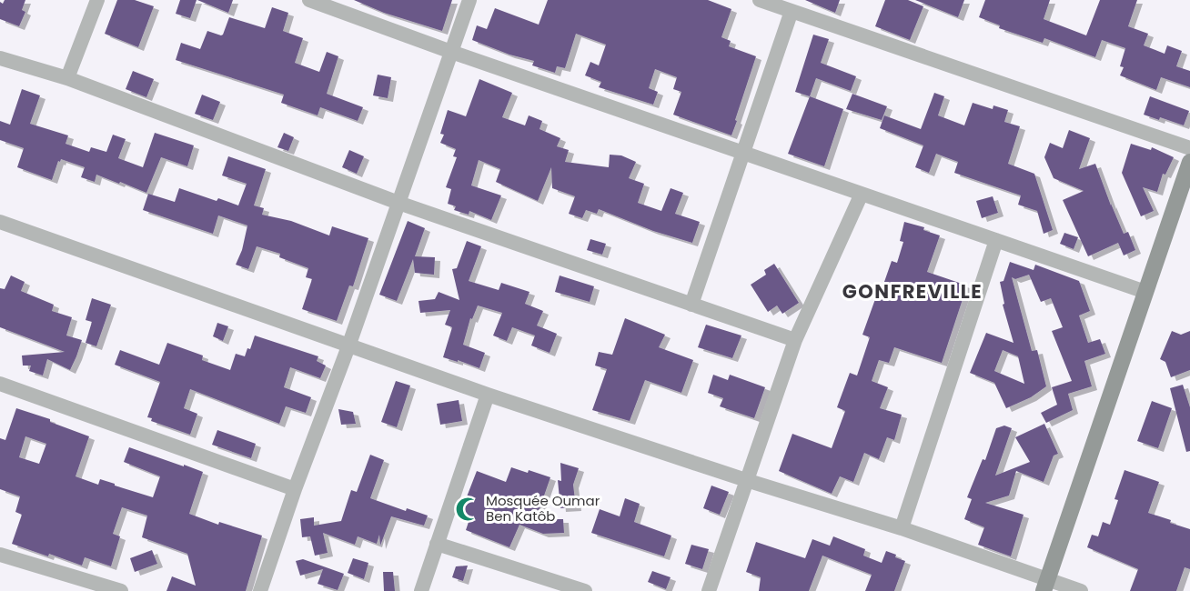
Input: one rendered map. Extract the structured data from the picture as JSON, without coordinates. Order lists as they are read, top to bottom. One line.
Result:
{"districts":["GONFREVILLE"],"places":{"mosque":["Mosquée Oumar Ben Katôb"]}}
